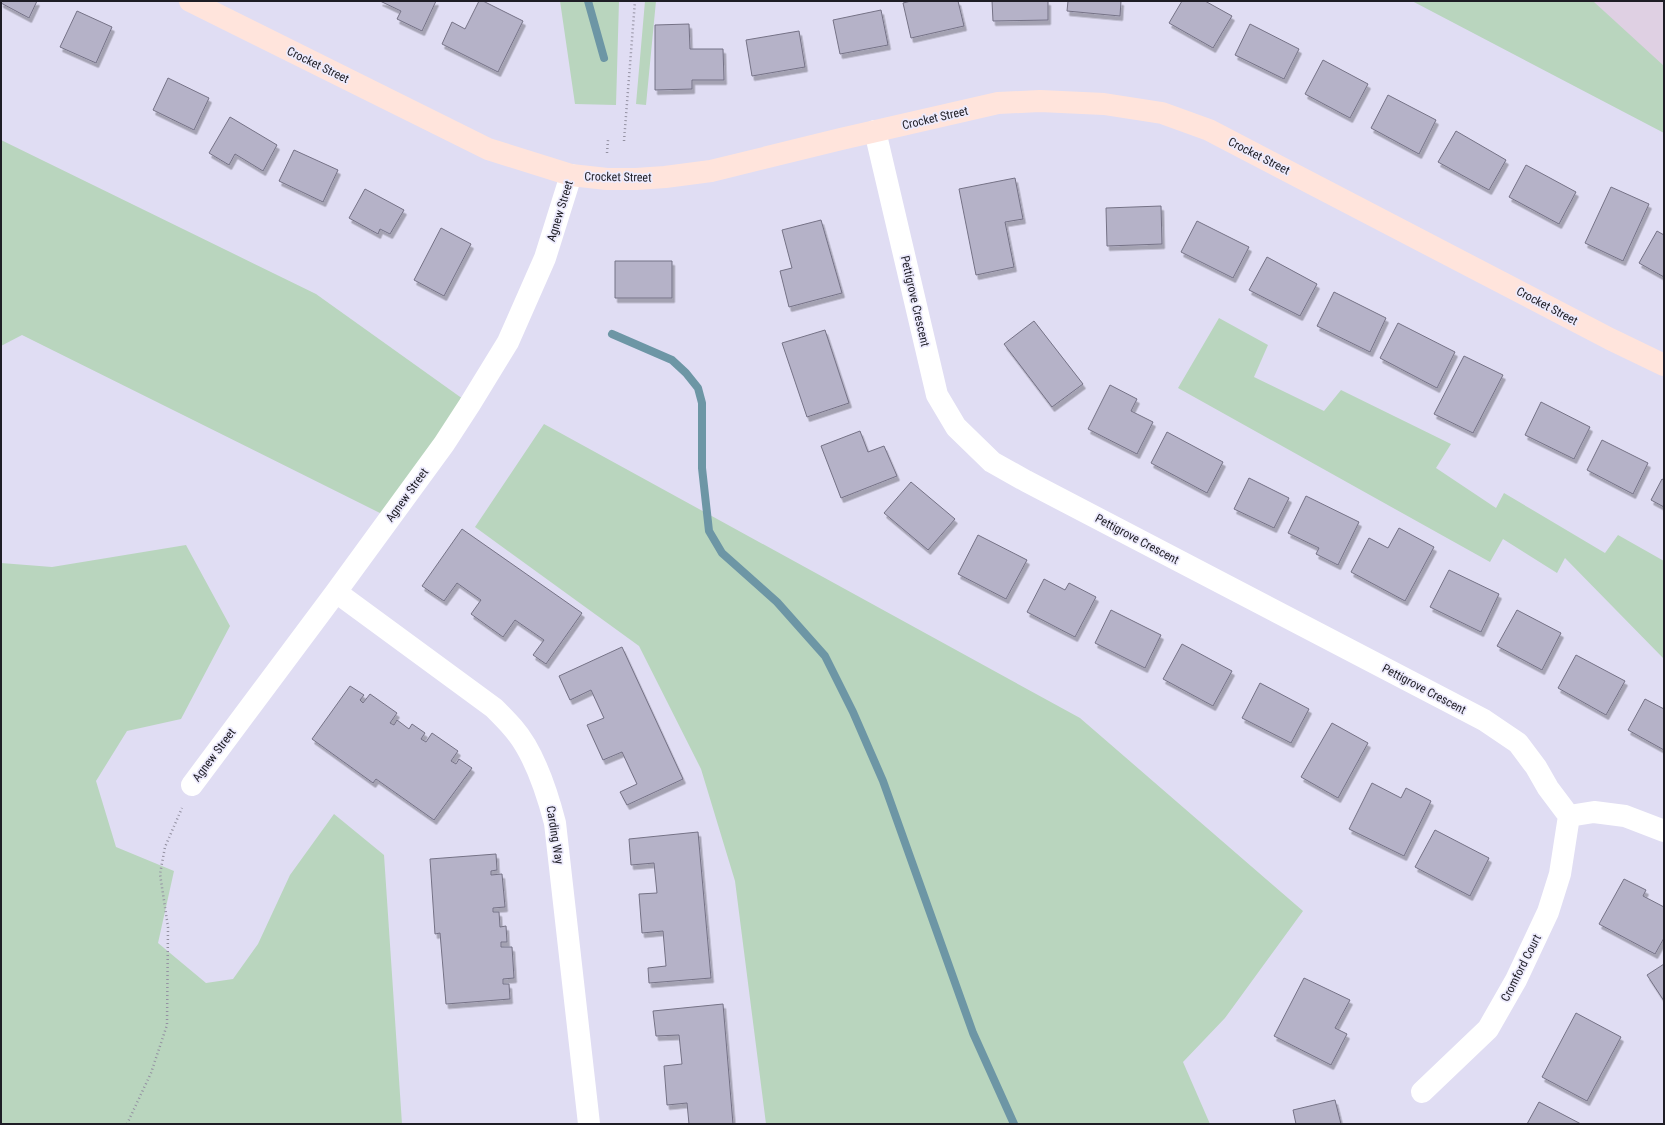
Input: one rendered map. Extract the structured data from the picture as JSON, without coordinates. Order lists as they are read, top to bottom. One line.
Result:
{"streets":{"street":["Crocket Street","Agnew Street","Pettigrove Crescent","Carding Way","Cromford Court"]},"crossings":[["Crocket Street","Agnew Street"],["Crocket Street","Pettigrove Crescent"],["Agnew Street","Carding Way"],["Pettigrove Crescent","Cromford Court"]]}
